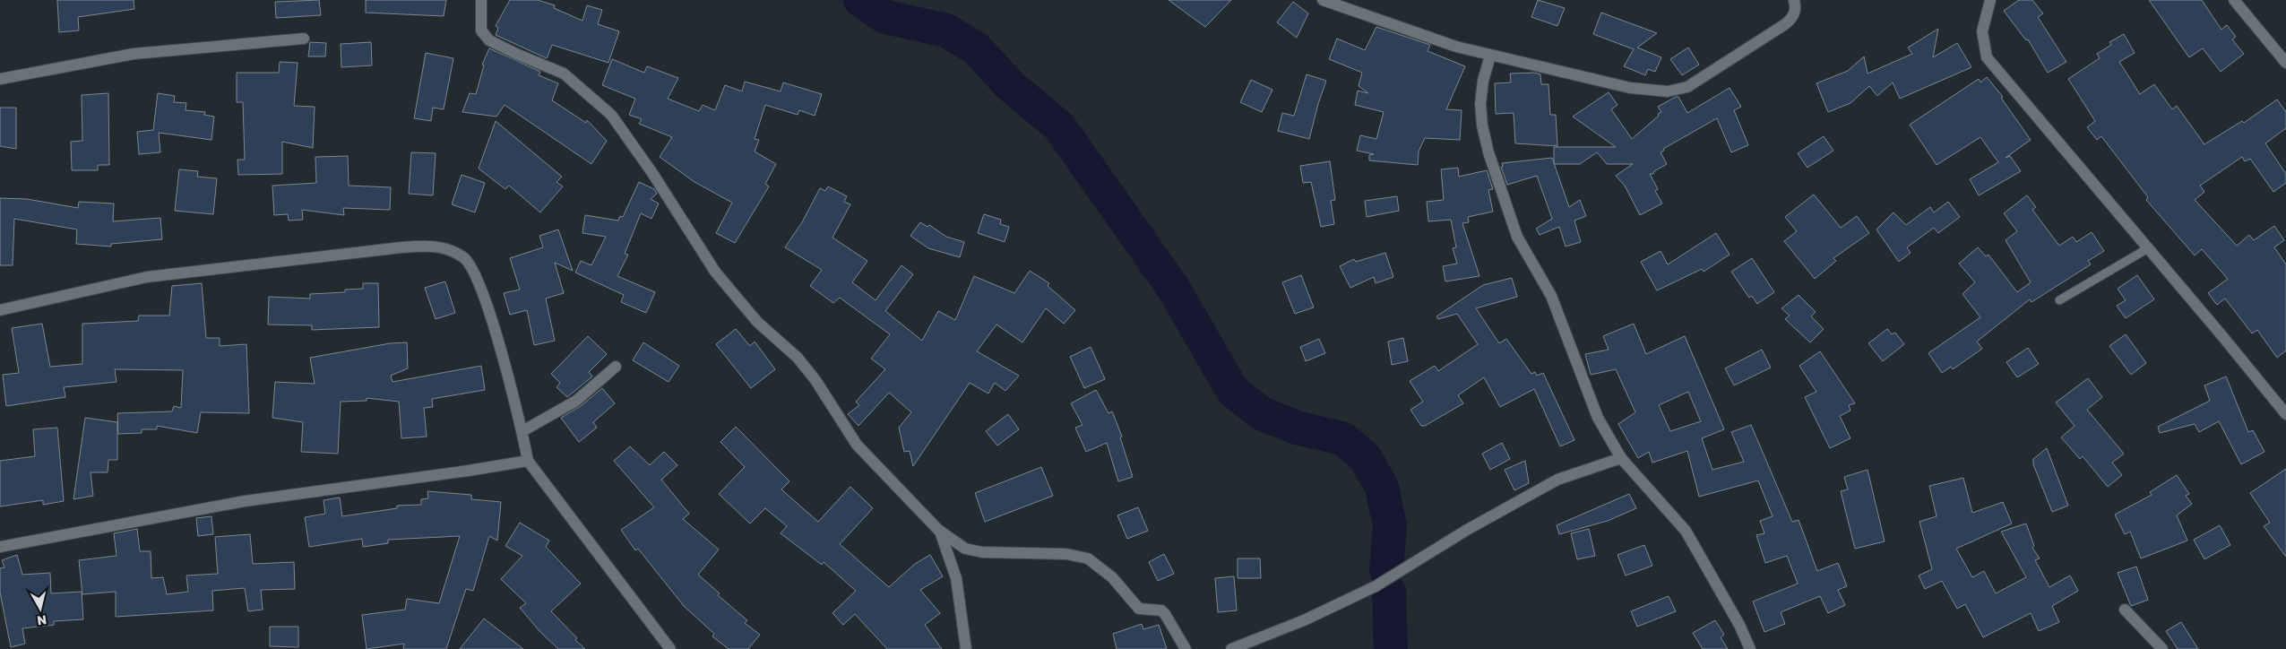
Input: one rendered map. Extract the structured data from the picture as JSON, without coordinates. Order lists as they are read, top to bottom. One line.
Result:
{"north":"bottom"}
